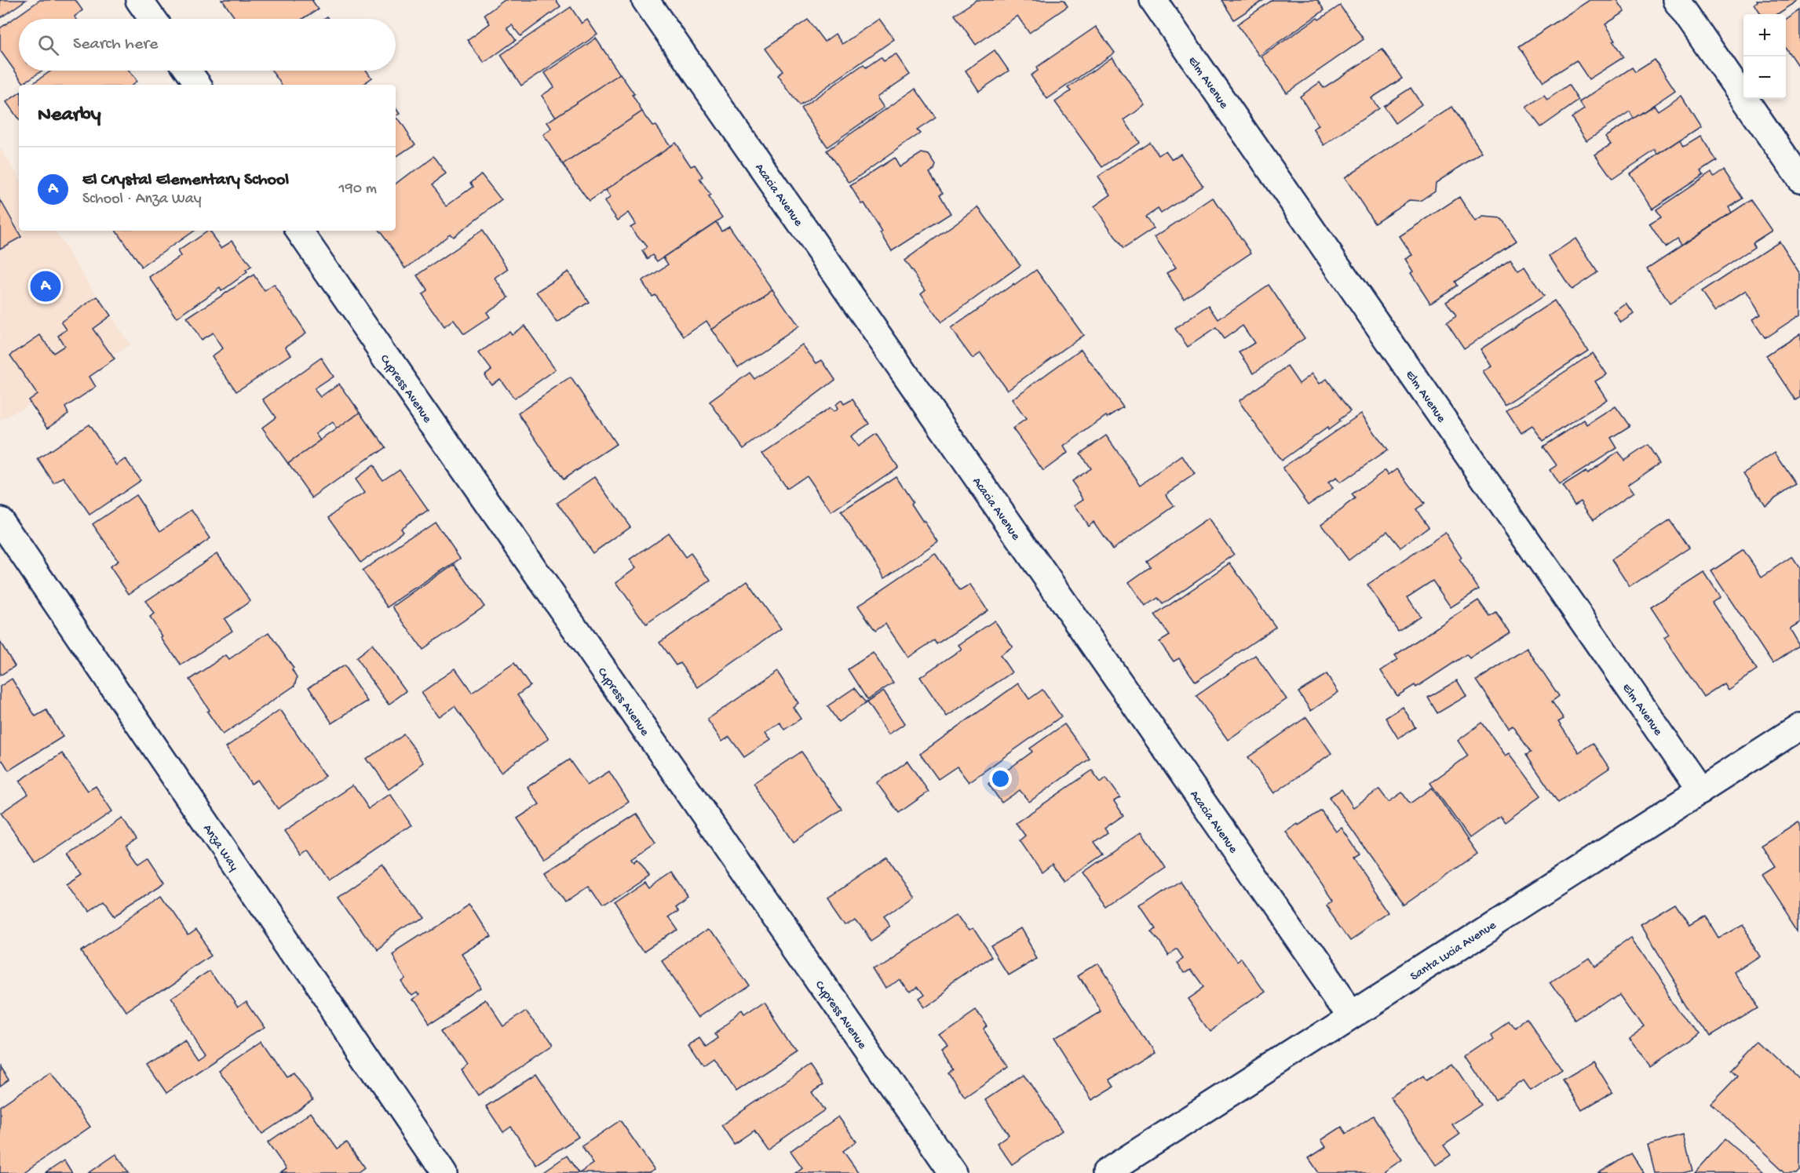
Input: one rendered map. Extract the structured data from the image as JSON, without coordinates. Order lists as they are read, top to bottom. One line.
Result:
{"streets":{"street":["Elm Avenue","Acacia Avenue","Cypress Avenue","Anza Way","Santa Lucia Avenue"]},"crossings":[["Elm Avenue","Santa Lucia Avenue"],["Acacia Avenue","Santa Lucia Avenue"]],"page":{"map_buttons":["+","−"],"search":"Search here","heading":"Nearby","list":[{"mark":"A","name":"El Crystal Elementary School","note":"School · Anza Way","value":"190 m"}],"pins":"A"}}
